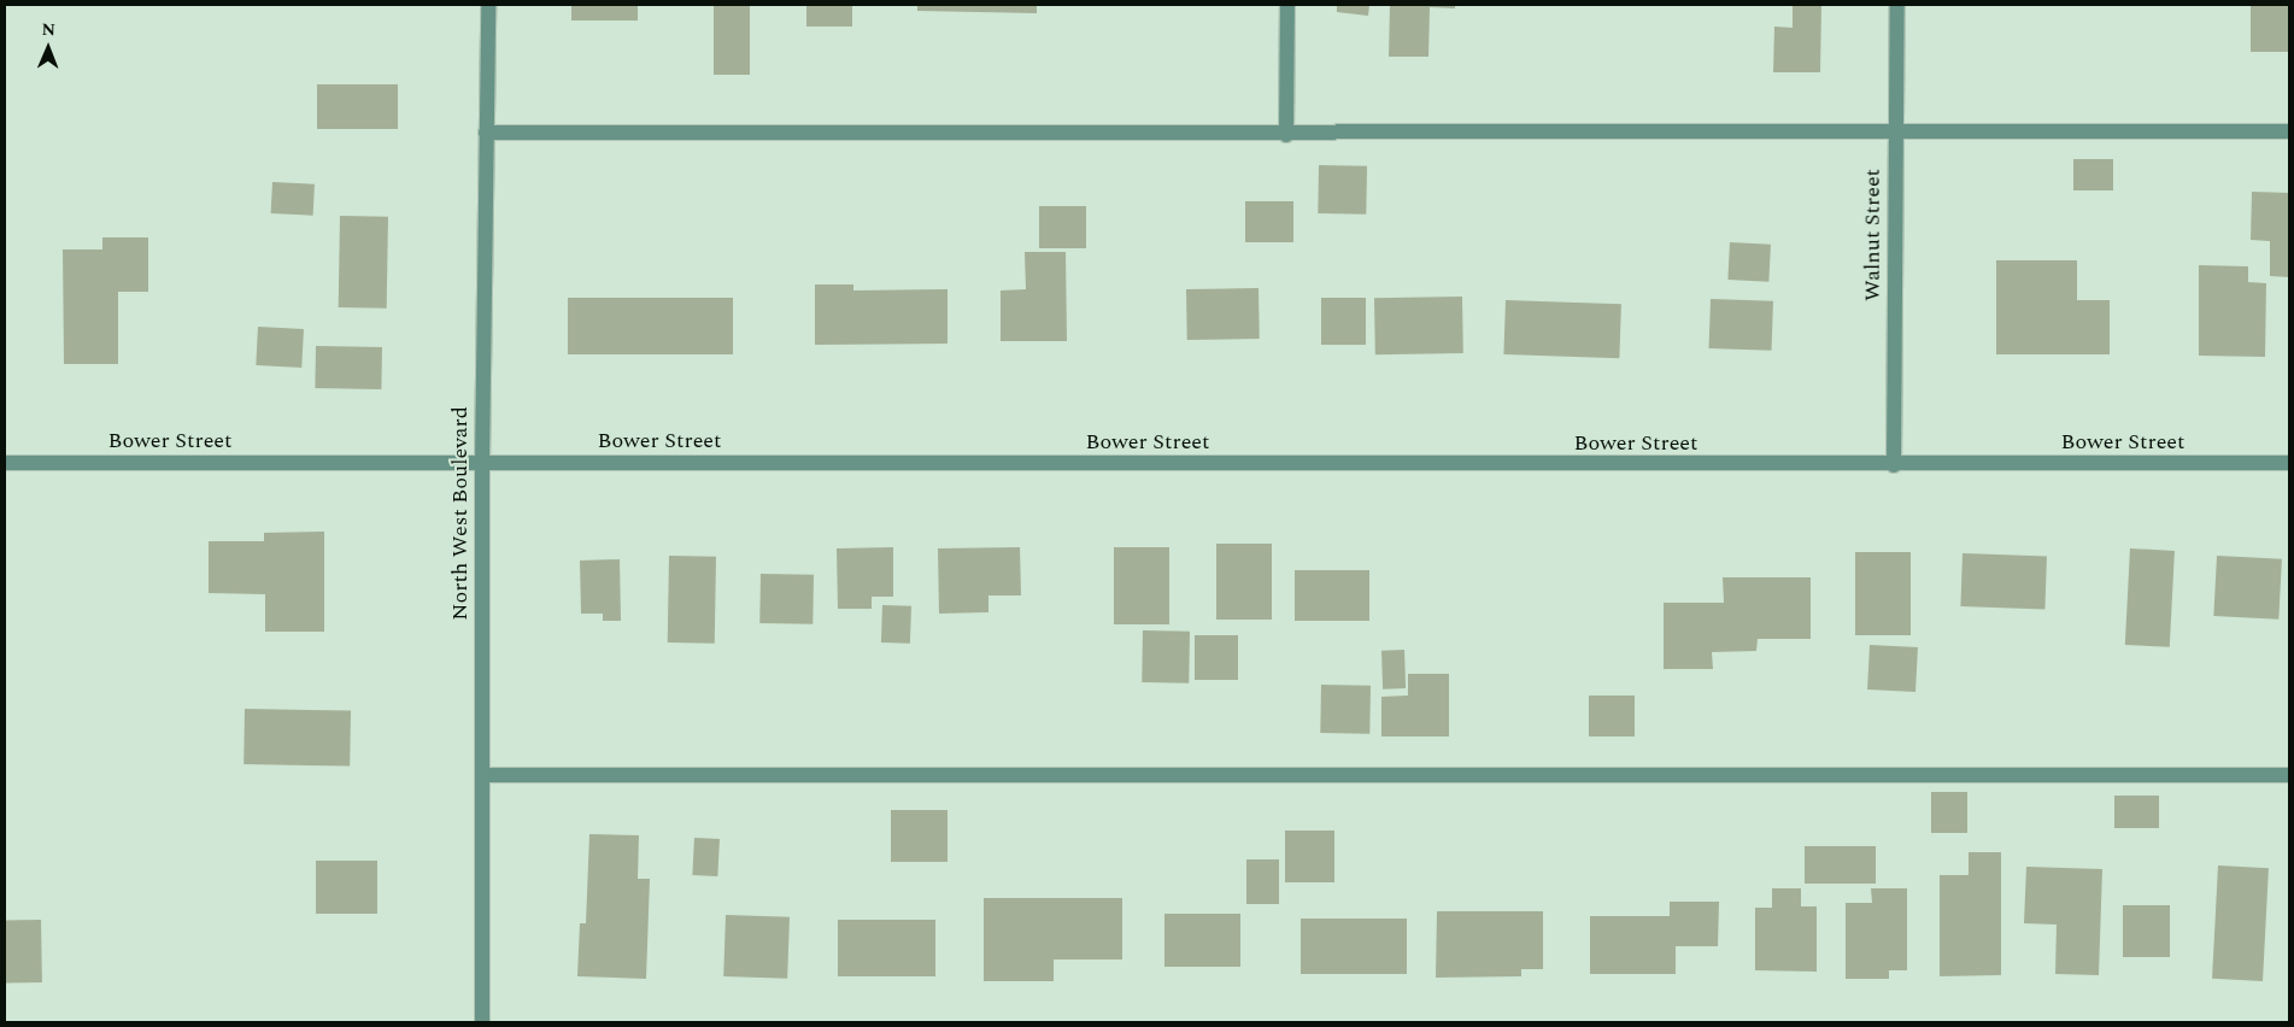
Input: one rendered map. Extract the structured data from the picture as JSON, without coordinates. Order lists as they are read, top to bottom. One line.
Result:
{"streets":{"street":["Walnut Street","Bower Street","North West Boulevard"]},"crossings":[["Walnut Street","Bower Street"],["Bower Street","North West Boulevard"]],"north":"top"}
